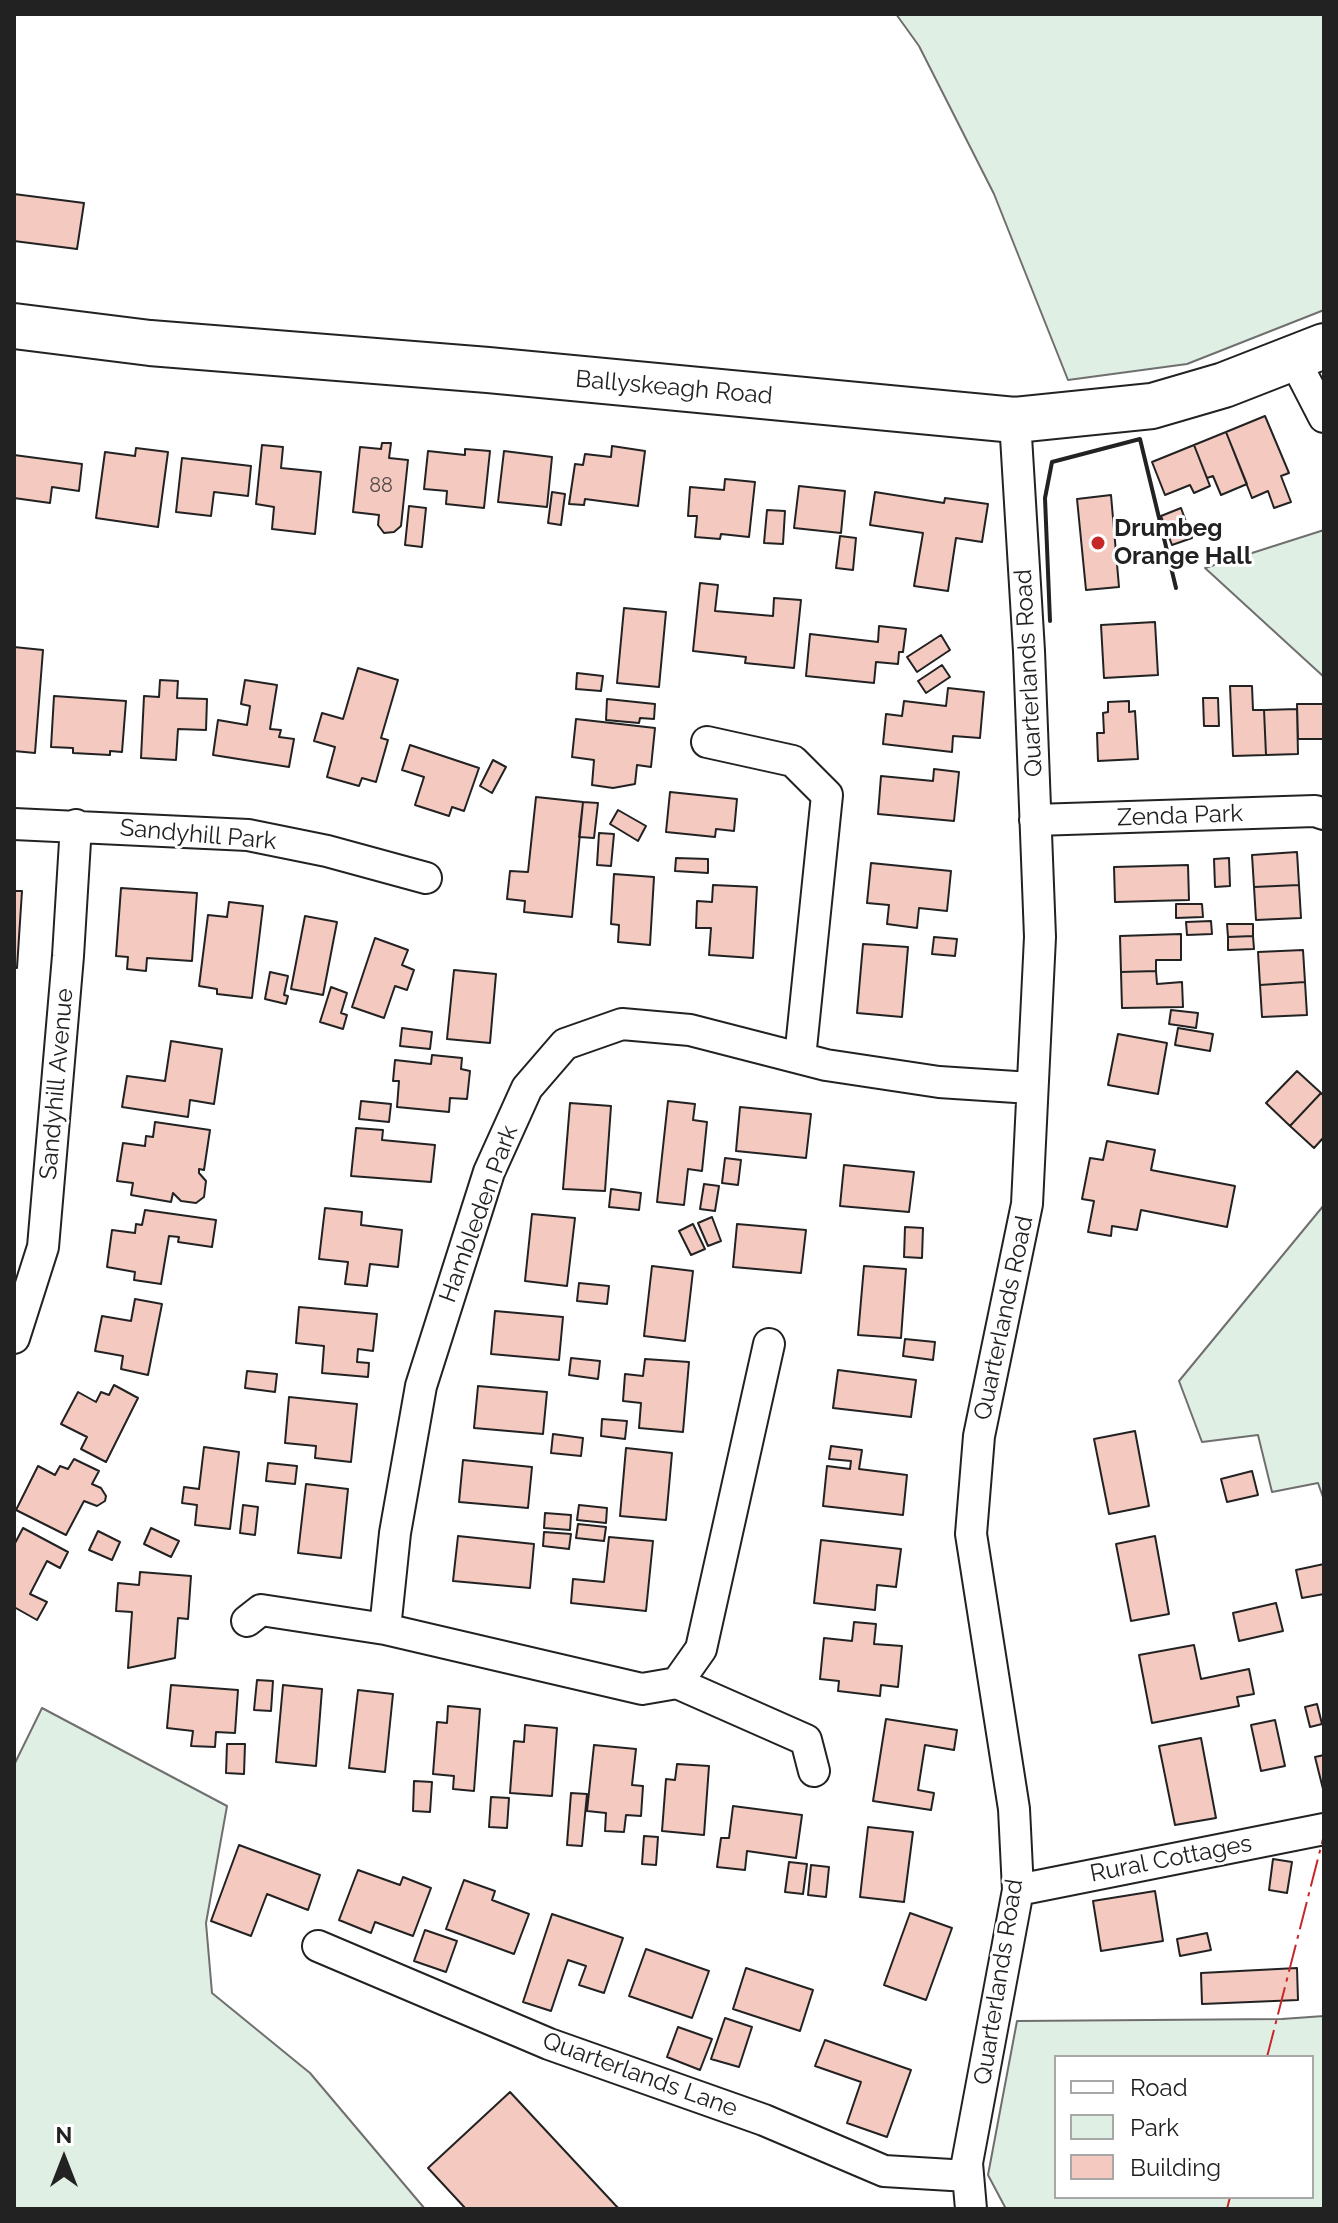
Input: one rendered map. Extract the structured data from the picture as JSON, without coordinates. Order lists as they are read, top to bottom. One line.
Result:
{"streets":{"main road":["Ballyskeagh Road"],"street":["Quarterlands Road","Zenda Park","Sandyhill Park","Sandyhill Avenue","Hambleden Park","Rural Cottages","Quarterlands Lane"]},"crossings":[["Ballyskeagh Road","Quarterlands Road"],["Quarterlands Road","Zenda Park"],["Quarterlands Road","Hambleden Park"],["Quarterlands Road","Rural Cottages"],["Quarterlands Road","Quarterlands Lane"],["Sandyhill Park","Sandyhill Avenue"]],"places":["Drumbeg Orange Hall"],"house_numbers":["88"],"legend":["Road","Park","Building"],"north":"top"}
